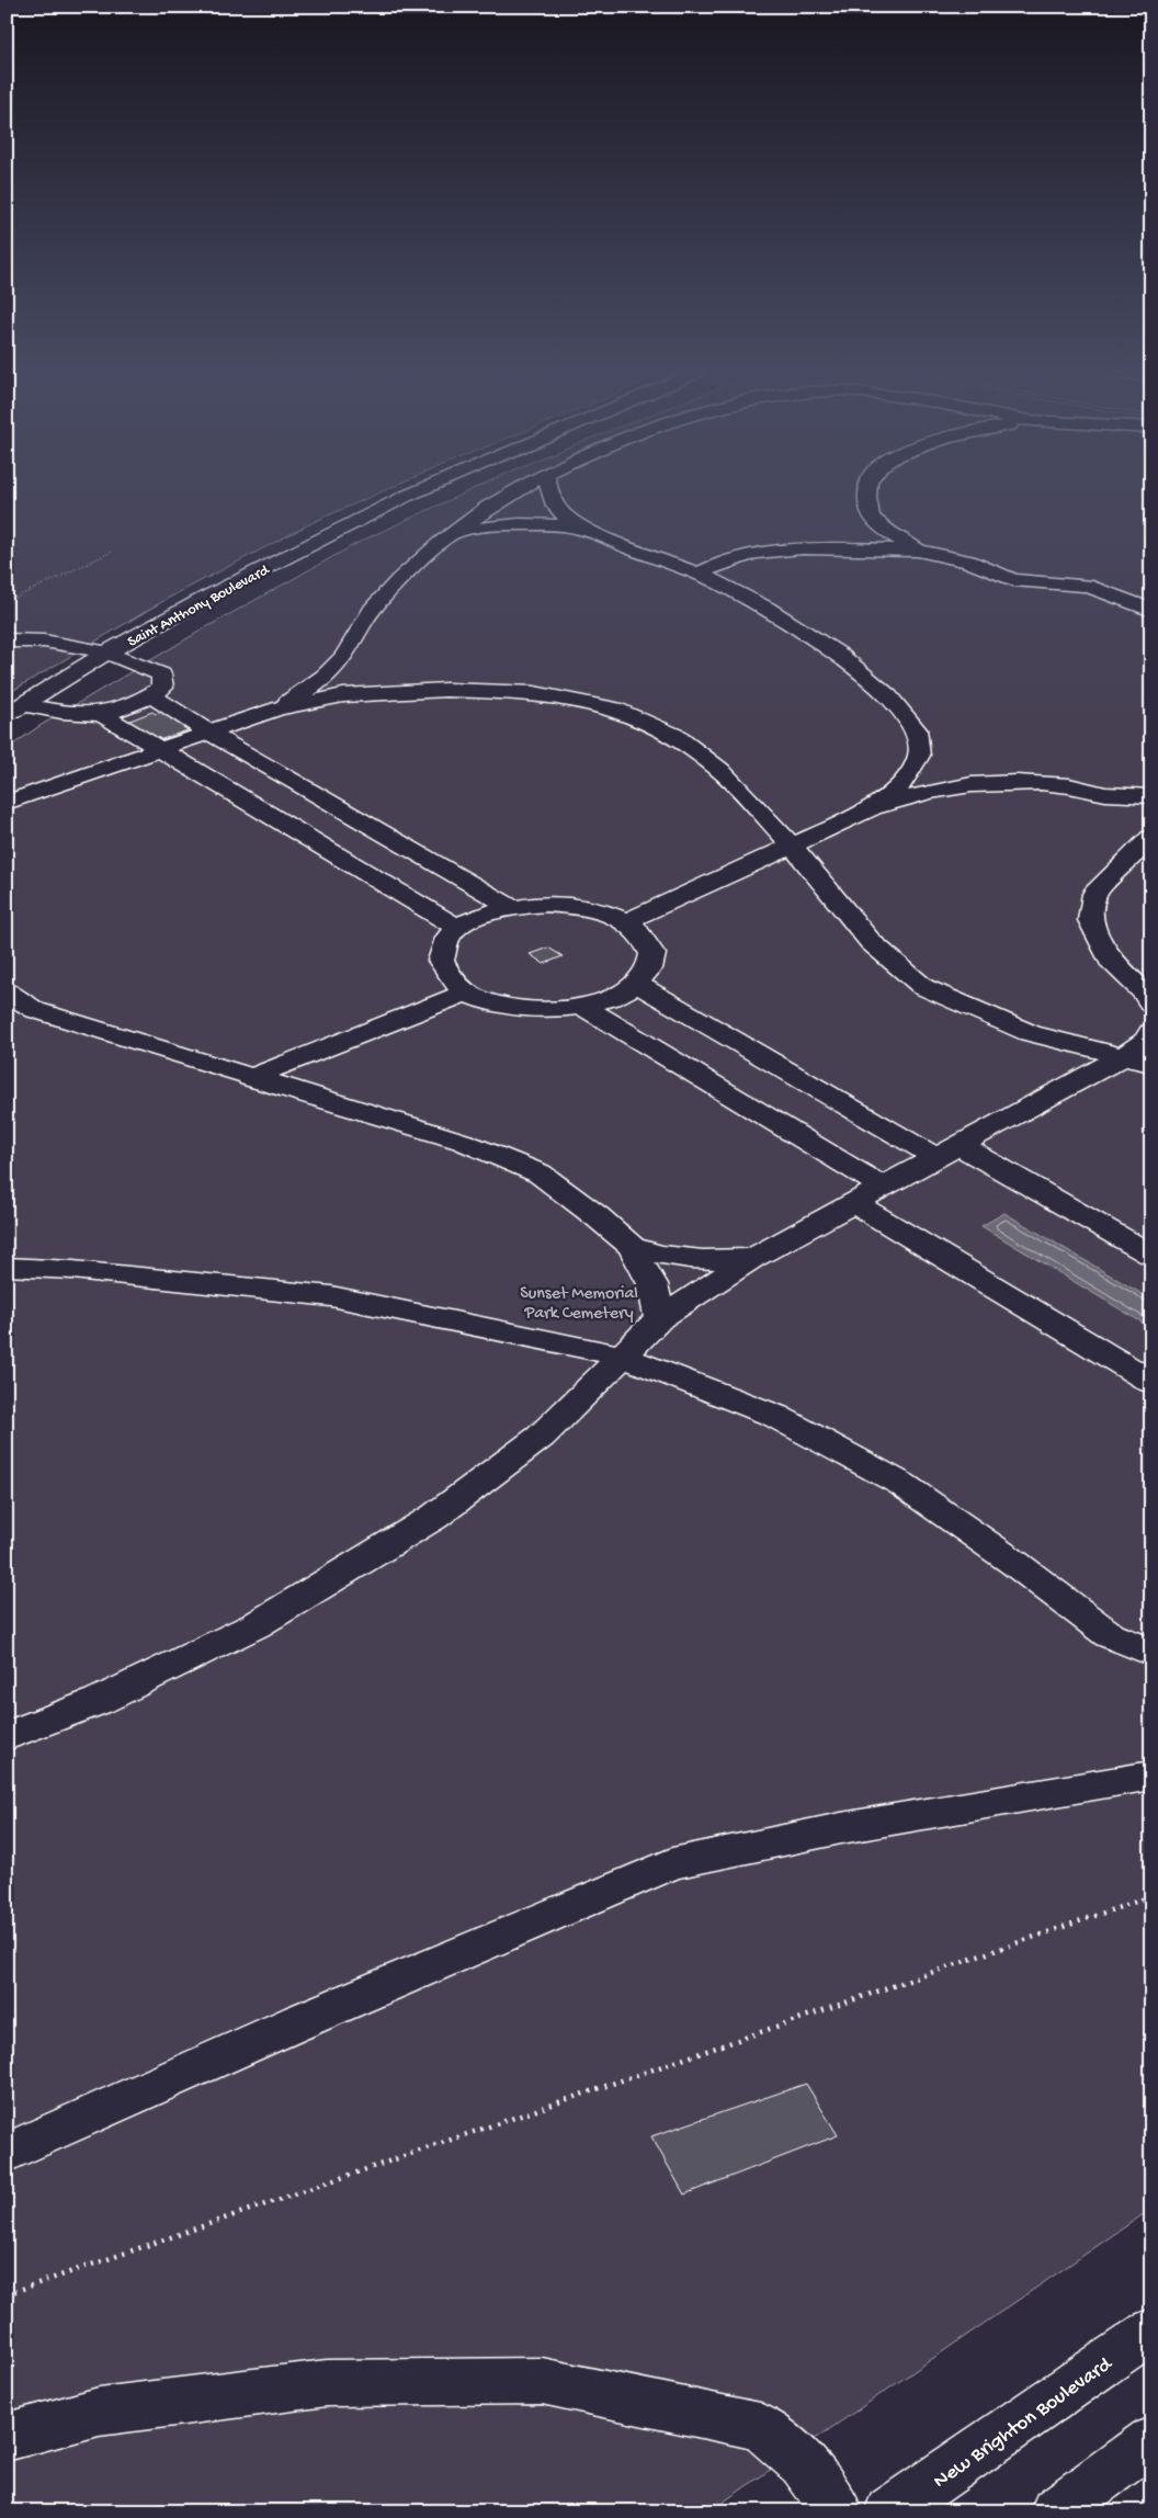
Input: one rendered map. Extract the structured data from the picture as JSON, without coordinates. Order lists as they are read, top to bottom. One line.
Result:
{"streets":{"street":["Saint Anthony Boulevard","New Brighton Boulevard"]},"parks":["Sunset Memorial Park Cemetery"]}
